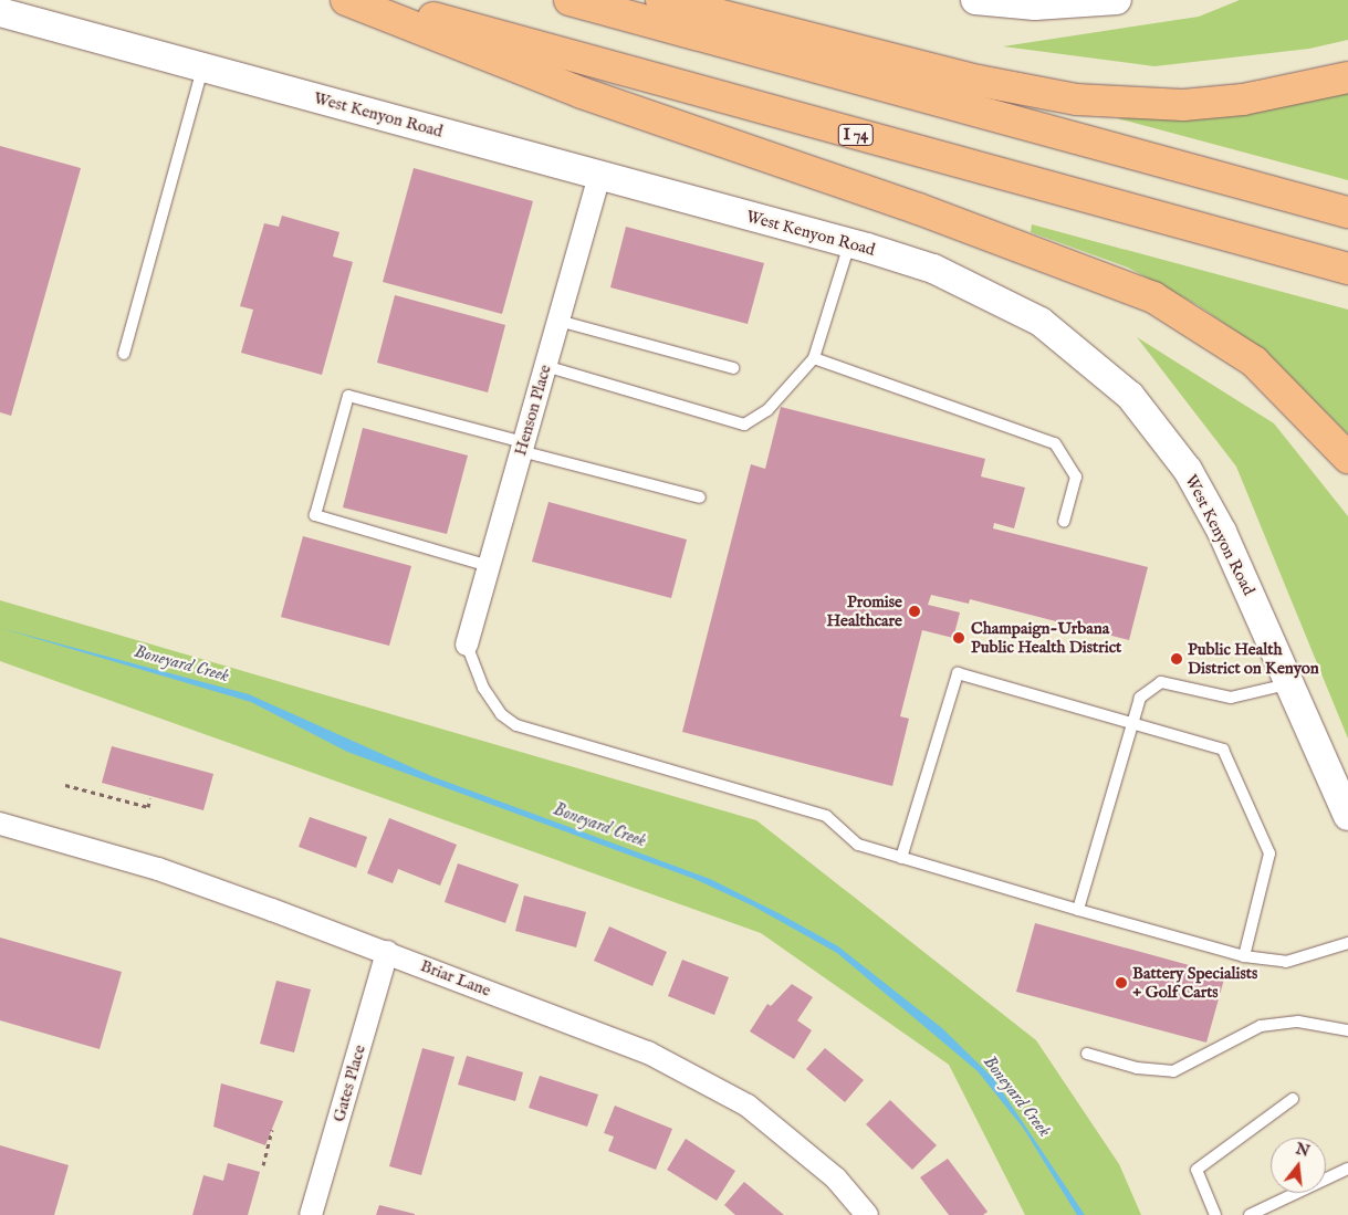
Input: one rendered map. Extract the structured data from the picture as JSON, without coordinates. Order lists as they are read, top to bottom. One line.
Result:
{"streets":{"highway":["I 74"],"street":["West Kenyon Road","Henson Place","Briar Lane","Gates Place"]},"crossings":[["West Kenyon Road","Henson Place"],["Briar Lane","Gates Place"]],"water":["Boneyard Creek"],"places":["Promise Healthcare","Champaign-Urbana Public Health District","Public Health District on Kenyon","Battery Specialists + Golf Carts"],"north":"top"}
